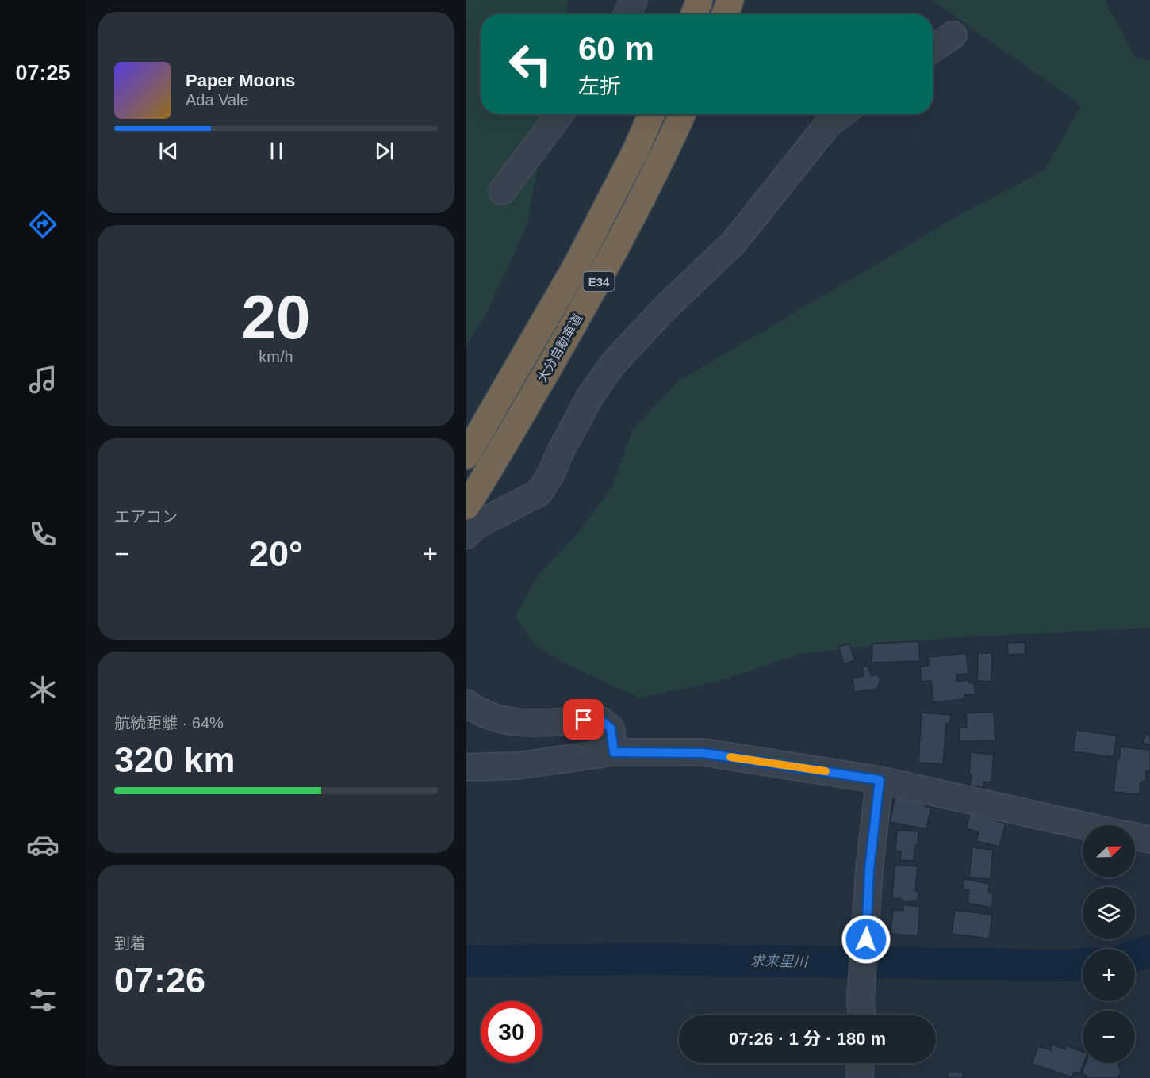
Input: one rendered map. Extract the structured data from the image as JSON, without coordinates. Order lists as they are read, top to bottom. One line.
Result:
{"streets":{"highway":["E34","大分自動車道"]},"water":["求来里川"],"north":"top right","page":{"tabs":"07:25","turn":["60 m","左折"],"song":["Paper Moons","Ada Vale"],"tile":[["20","km/h"],"エアコン",["航続距離 · 64%","320 km"],["到着","07:26"]],"heat":["−","20°","+"],"map_buttons":["+","−"],"limit":"30","trip":"07:26 · 1 分 · 180 m"}}
